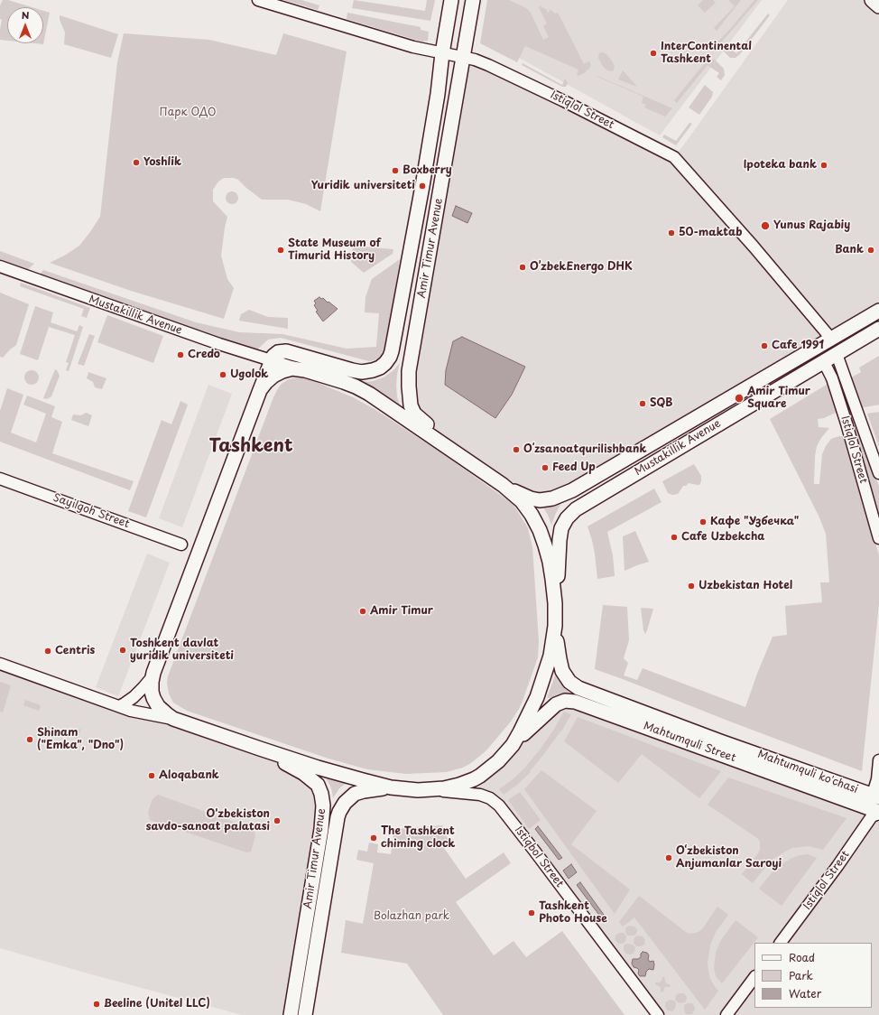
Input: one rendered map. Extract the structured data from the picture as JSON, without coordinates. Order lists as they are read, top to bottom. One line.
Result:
{"streets":{"main road":["Amir Timur Avenue","Mustakillik Avenue","Mahtumquli Street","Mahtumquli ko'chasi"],"street":["Istiqlol Street","Sayilgoh Street"]},"crossings":[["Istiqlol Street","Amir Timur Avenue"],["Istiqlol Street","Mustakillik Avenue"],["Istiqlol Street","Mahtumquli Street"],["Istiqlol Street","Mahtumquli ko'chasi"],["Amir Timur Avenue","Mustakillik Avenue"],["Mustakillik Avenue","Mahtumquli ko'chasi"],["Mahtumquli Street","Mahtumquli ko'chasi"]],"districts":["Tashkent"],"parks":["Парк ОДО","Bolazhan park"],"places":["InterContinental Tashkent","Yoshlik","Ipoteka bank","Boxberry","Yuridik universiteti","Yunus Rajabiy","50-maktab","State Museum of Timurid History","Bank","O’zbekEnergo DHK","Cafe 1991","Credo","Ugolok","Amir Timur Square","SQB","Oʻzsanoatqurilishbank","Feed Up","Кафе \"Узбечка\"","Cafe Uzbekcha","Uzbekistan Hotel","Amir Timur","Toshkent davlat yuridik universiteti","Centris","Shinam (\"Еmka\", \"Dno\")","Aloqabank","O'zbekiston savdo-sanoat palatasi","The Tashkent chiming clock","O‘zbekiston Anjumanlar Saroyi","Tashkent Photo House","Beeline (Unitel LLC)"],"legend":["Road","Park","Water"],"north":"top"}
